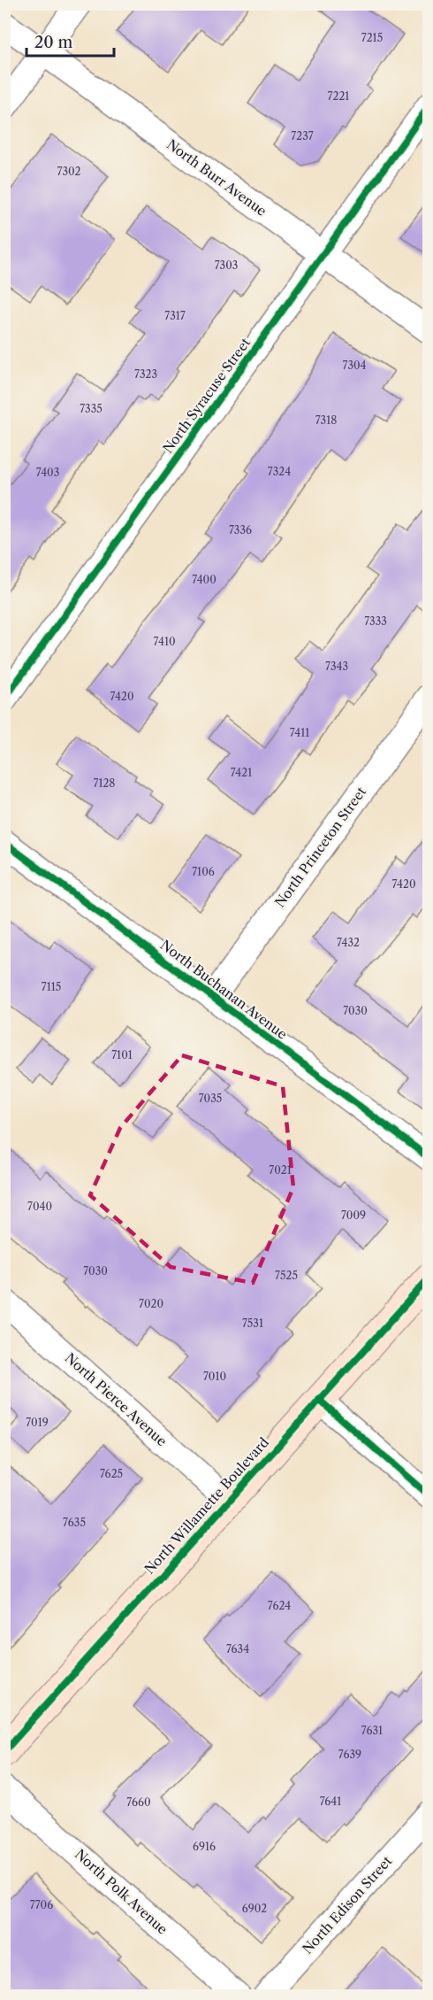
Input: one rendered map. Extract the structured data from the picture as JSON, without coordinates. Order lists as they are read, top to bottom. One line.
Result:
{"streets":{"main road":["North Willamette Boulevard"],"street":["North Burr Avenue","North Syracuse Street","North Princeton Street","North Buchanan Avenue","North Pierce Avenue","North Polk Avenue","North Edison Street"]},"crossings":[["North Burr Avenue","North Syracuse Street"],["North Princeton Street","North Buchanan Avenue"],["North Pierce Avenue","North Willamette Boulevard"]],"house_numbers":["7215","7221","7237","7302","7303","7317","7304","7323","7335","7318","7324","7403","7336","7400","7333","7410","7343","7420","7411","7421","7128","7106","7420","7432","7115","7030","7101","7035","7021","7040","7009","7030","7525","7020","7531","7010","7019","7625","7635","7624","7634","7631","7639","7641","7660","6916","7706","6902"],"scale_bar":"20 m"}
